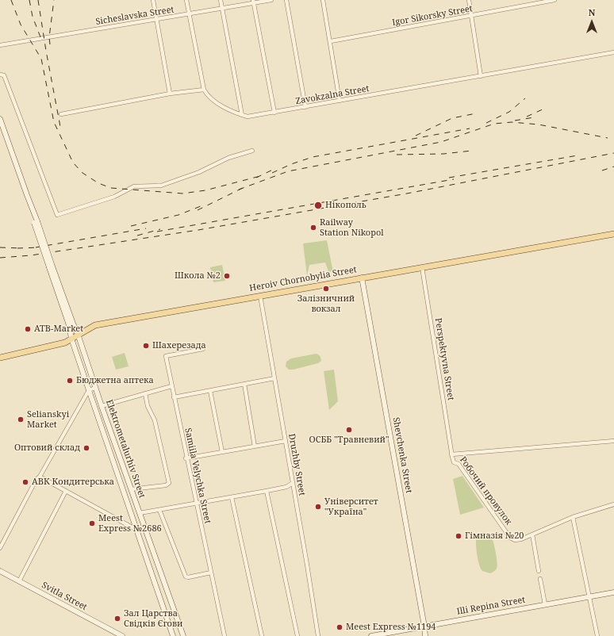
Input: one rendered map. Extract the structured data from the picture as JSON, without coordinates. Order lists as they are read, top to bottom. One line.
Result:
{"streets":{"main road":["Heroiv Chornobylia Street","Elektrometalurhiv Street","Shevchenka Street","Svitla Street","Illi Repina Street"],"street":["Sicheslavska Street","Igor Sikorsky Street","Zavokzalna Street","Perspektyvna Street","Druzhby Street","Samiila Velychka Street","Робочий провулок"]},"crossings":[["Heroiv Chornobylia Street","Perspektyvna Street"],["Heroiv Chornobylia Street","Elektrometalurhiv Street"],["Heroiv Chornobylia Street","Shevchenka Street"],["Heroiv Chornobylia Street","Druzhby Street"],["Perspektyvna Street","Робочий провулок"],["Shevchenka Street","Illi Repina Street"]],"places":["Нікополь","Railway Station Nikopol","Школа №2","Залізничний вокзал","ATB-Market","Шахерезада","Бюджетна аптека","Selianskyi Market","ОСББ \"Травневий\"","Оптовий склад","АВК Кондитерська","Університет \"Україна\"","Meest Express №2686","Гімназія №20","Зал Царства Свідків Єгови","Meest Express №1194"],"north":"top"}
